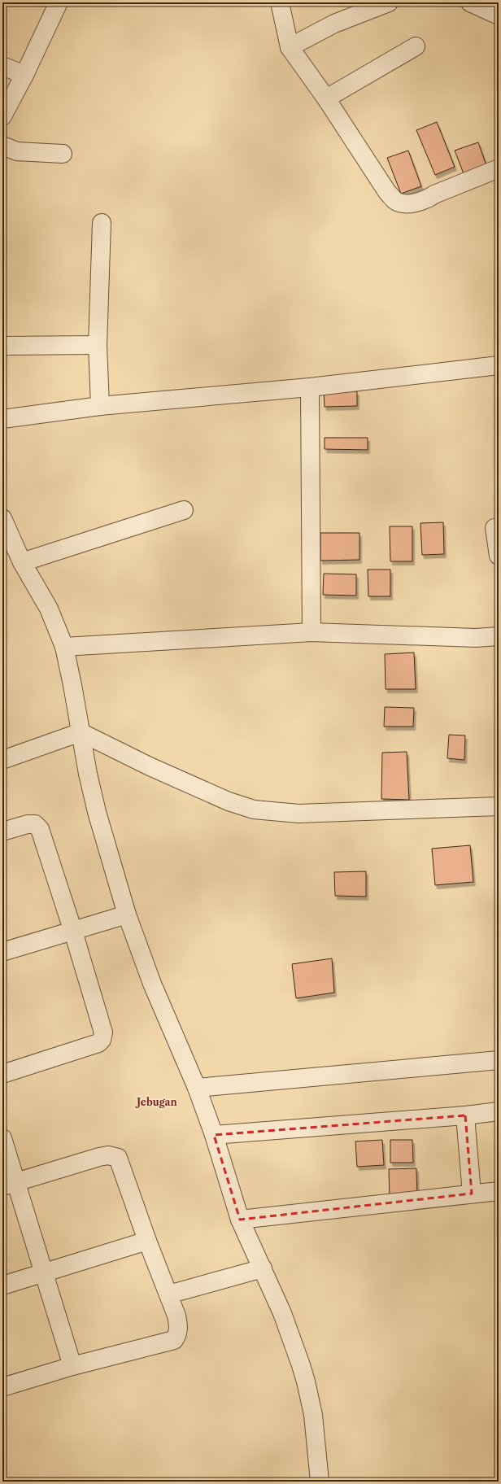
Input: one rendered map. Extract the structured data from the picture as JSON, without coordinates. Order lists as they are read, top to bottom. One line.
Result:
{"districts":["Jebugan"]}
